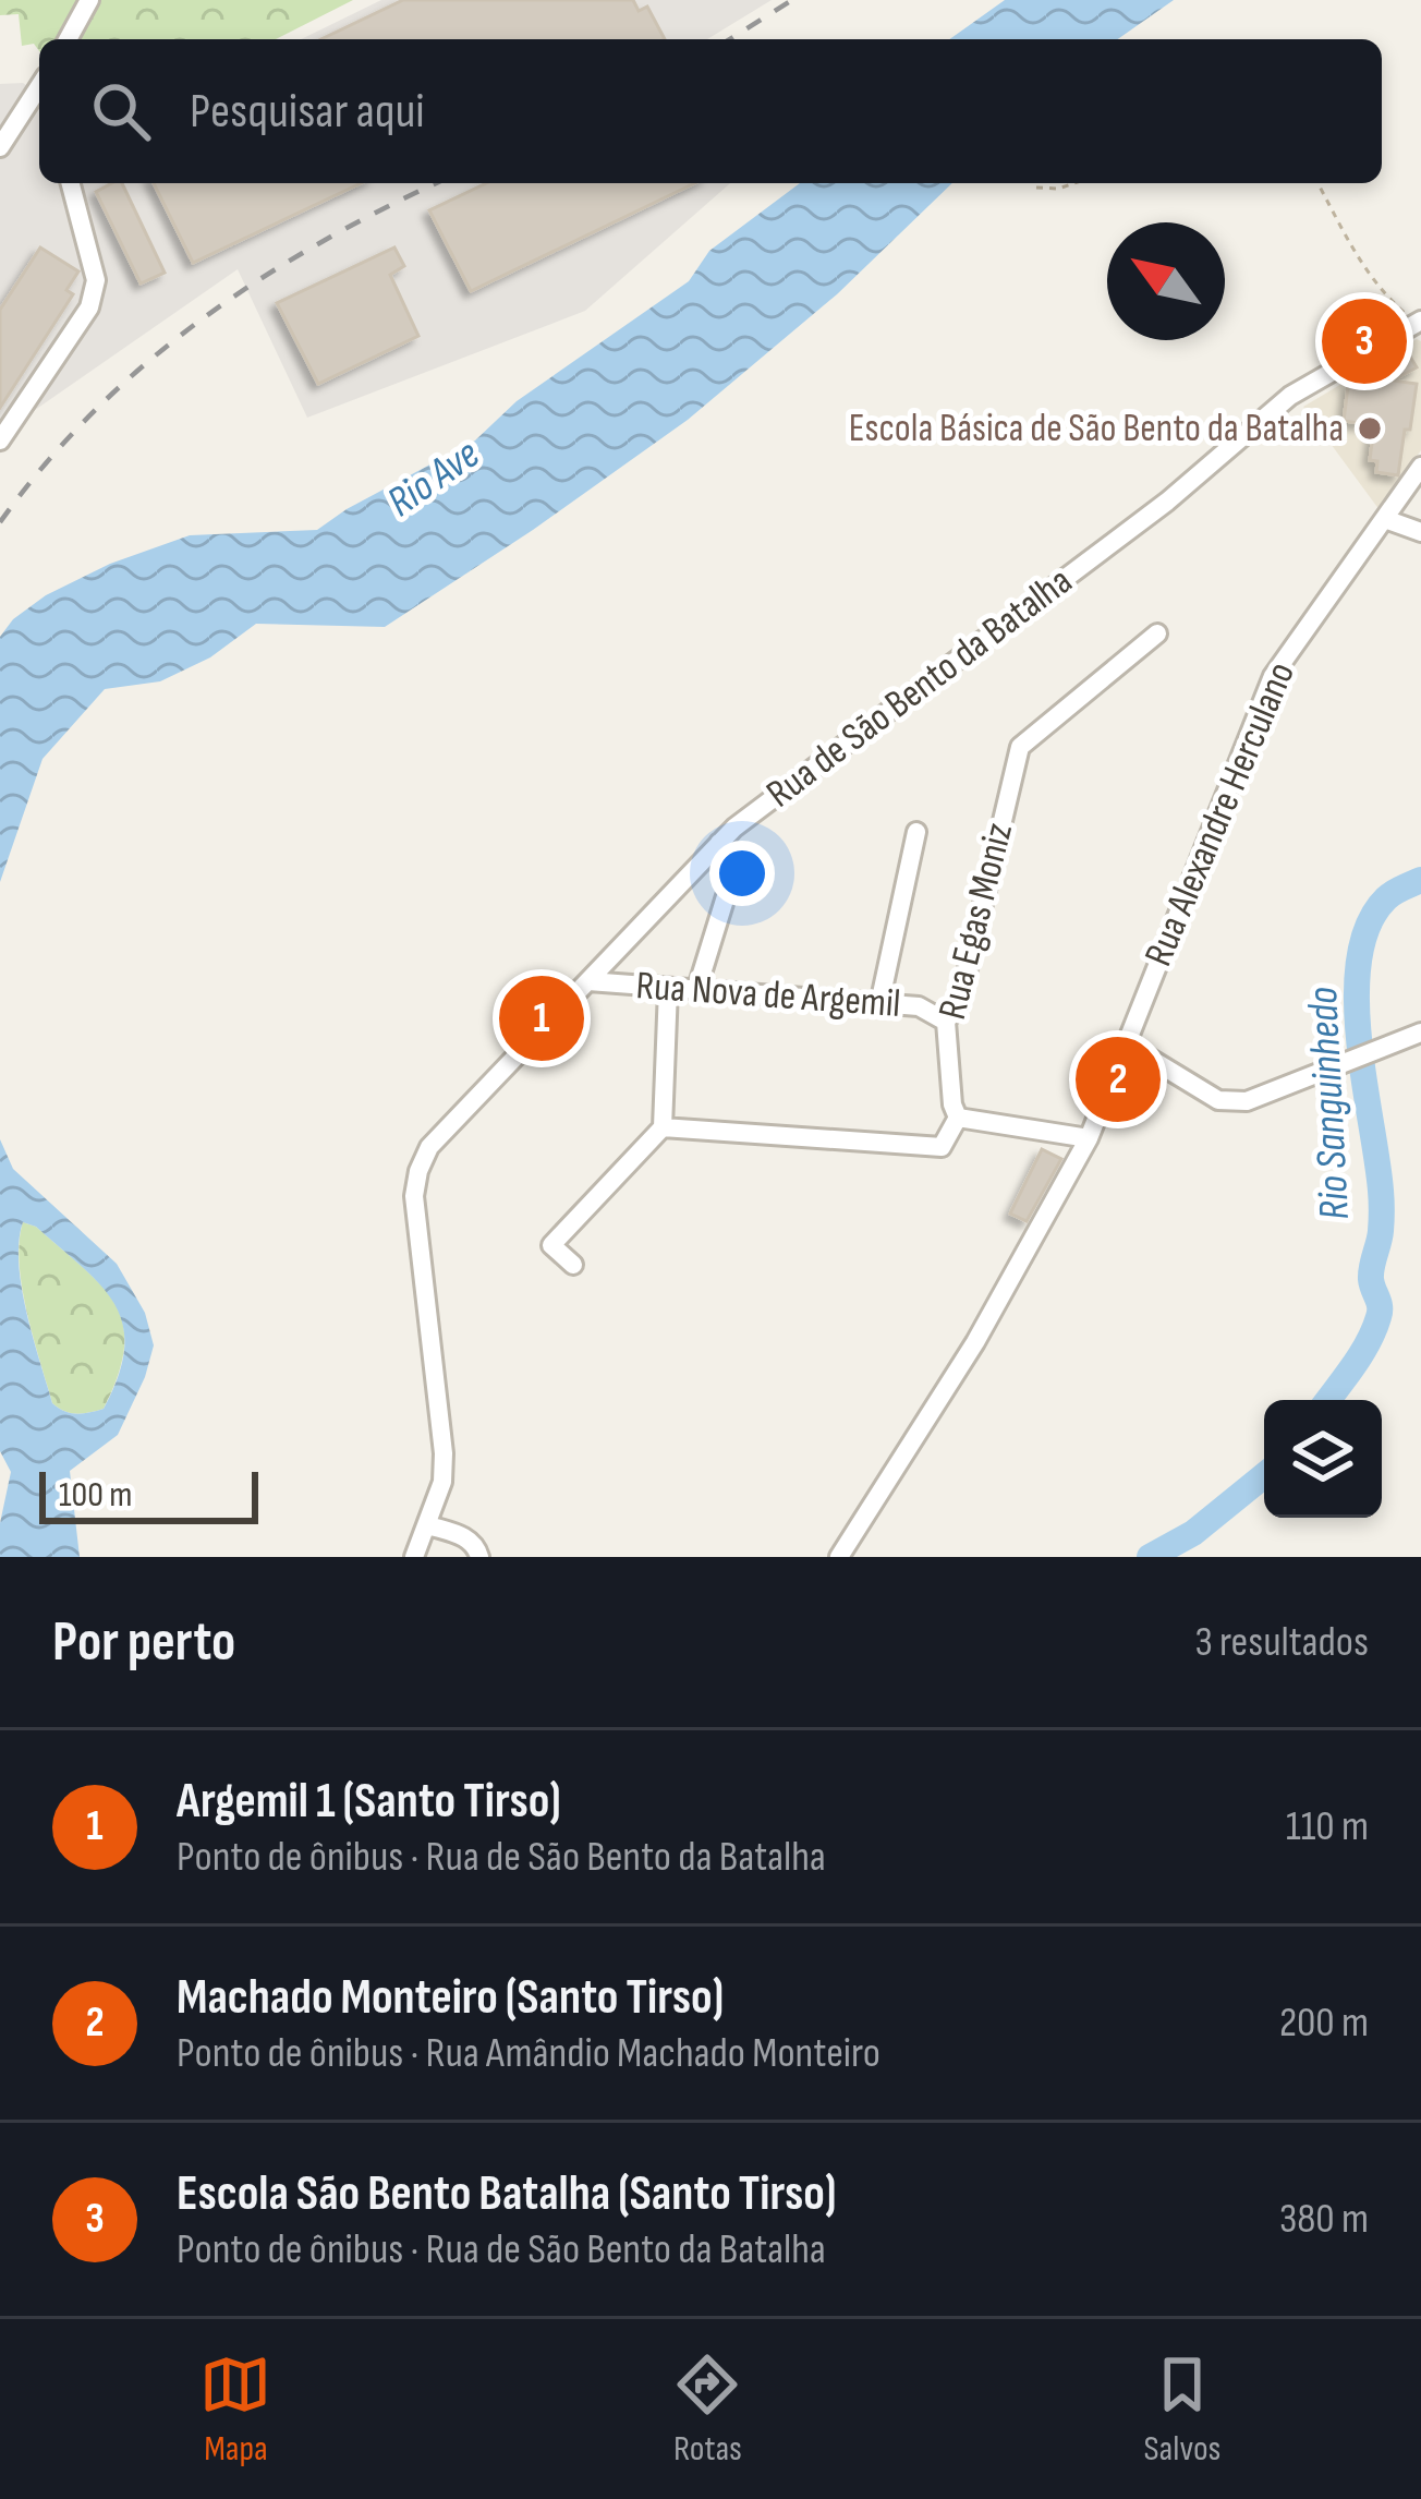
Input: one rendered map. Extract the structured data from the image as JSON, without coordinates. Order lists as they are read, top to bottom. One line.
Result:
{"streets":{"street":["Rua de São Bento da Batalha","Rua Alexandre Herculano","Rua Egas Moniz","Rua Nova de Argemil"]},"crossings":[["Rua de São Bento da Batalha","Rua Nova de Argemil"],["Rua Egas Moniz","Rua Nova de Argemil"]],"water":["Rio Ave","Rio Sanguinhedo"],"places":["Escola Básica de São Bento da Batalha"],"scale_bar":"100 m","north":"top left","page":{"search":"Pesquisar aqui","pins":["3","1","2"],"scale":"100 m","heading":["Por perto","3 resultados"],"list":[{"mark":"1","name":"Argemil 1 (Santo Tirso)","note":"Ponto de ônibus · Rua de São Bento da Batalha","value":"110 m"},{"mark":"2","name":"Machado Monteiro (Santo Tirso)","note":"Ponto de ônibus · Rua Amândio Machado Monteiro","value":"200 m"},{"mark":"3","name":"Escola São Bento Batalha (Santo Tirso)","note":"Ponto de ônibus · Rua de São Bento da Batalha","value":"380 m"}],"nav":["Mapa","Rotas","Salvos"]}}
